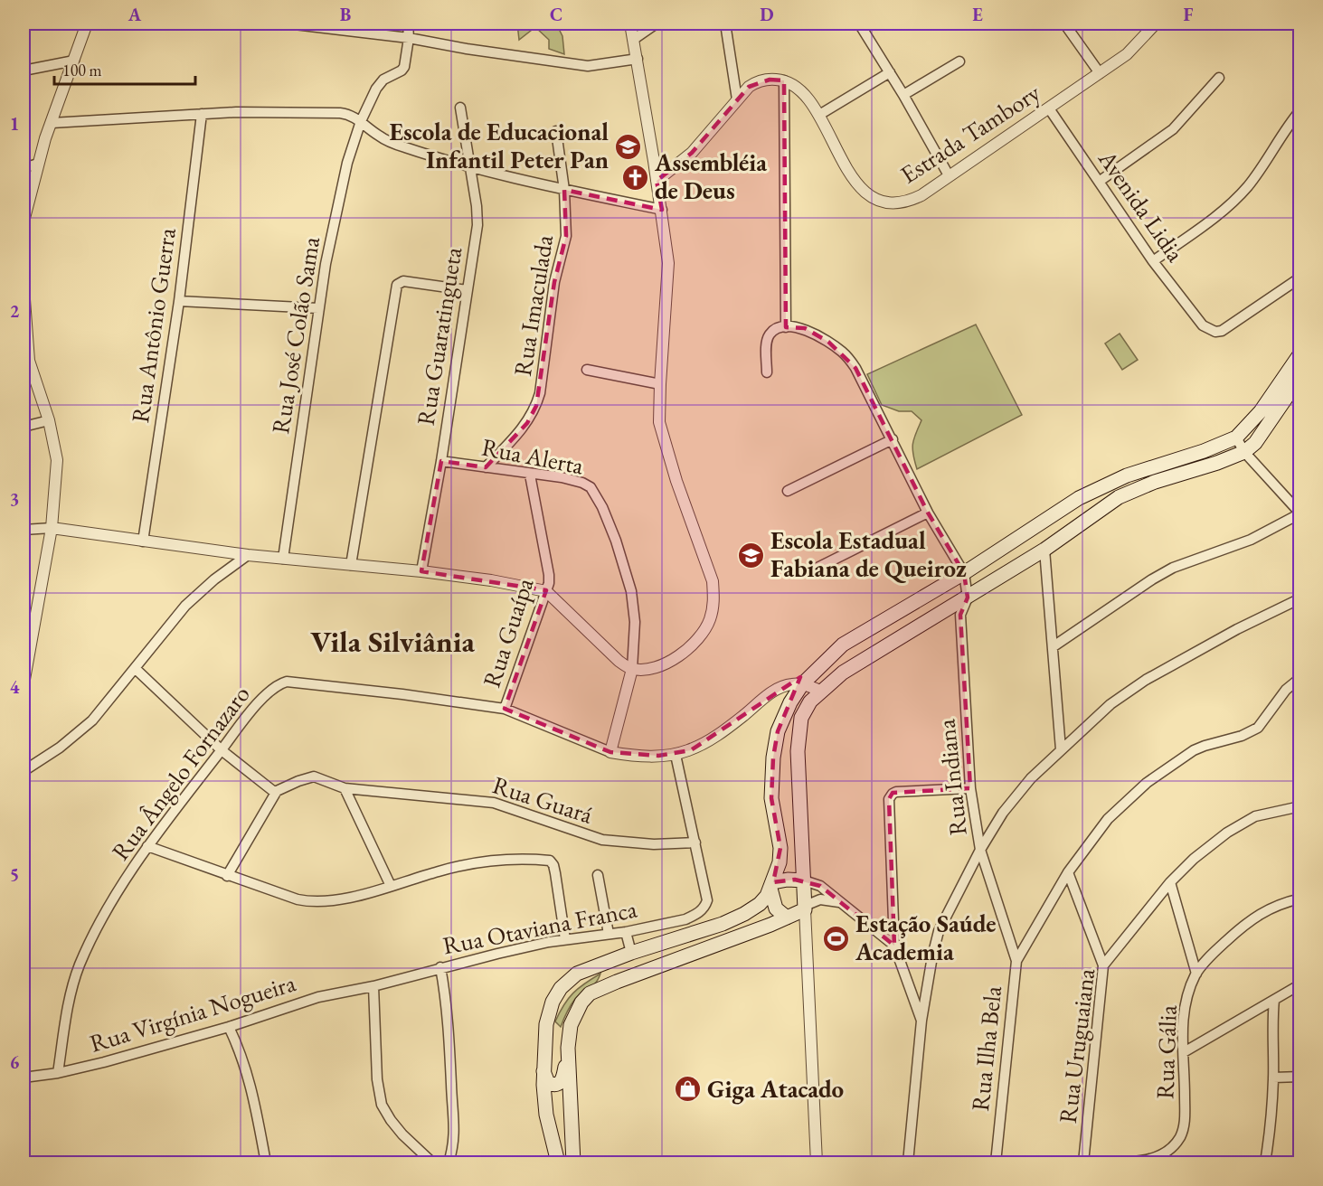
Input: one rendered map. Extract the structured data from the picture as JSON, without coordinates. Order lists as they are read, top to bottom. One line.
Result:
{"streets":{"street":["Estrada Tambory","Avenida Lidia","Rua Imaculada","Rua Antônio Guerra","Rua José Colão Sama","Rua Guaratingueta","Rua Alerta","Rua Guaípa","Rua Ângelo Fornazaro","Rua Indiana","Rua Guará","Rua Otaviana Franca","Rua Virgínia Nogueira","Rua Uruguaiana","Rua Ilha Bela","Rua Gália"]},"crossings":[["Estrada Tambory","Avenida Lidia"],["Rua Imaculada","Rua Alerta"],["Rua Guaratingueta","Rua Alerta"],["Rua Alerta","Rua Guaípa"],["Rua Guaípa","Rua Ângelo Fornazaro"],["Rua Ângelo Fornazaro","Rua Virgínia Nogueira"],["Rua Indiana","Rua Ilha Bela"],["Rua Guará","Rua Otaviana Franca"],["Rua Otaviana Franca","Rua Virgínia Nogueira"]],"districts":["Vila Silviânia"],"places":{"school or university":["Escola de Educacional Infantil Peter Pan","Escola Estadual Fabiana de Queiroz"],"church":["Assembléia de Deus"],"sports":["Estação Saúde Academia"],"shop":["Giga Atacado"]},"scale_bar":"100 m","grid":{"columns":["A","B","C","D","E","F"],"rows":["1","2","3","4","5","6"]}}
